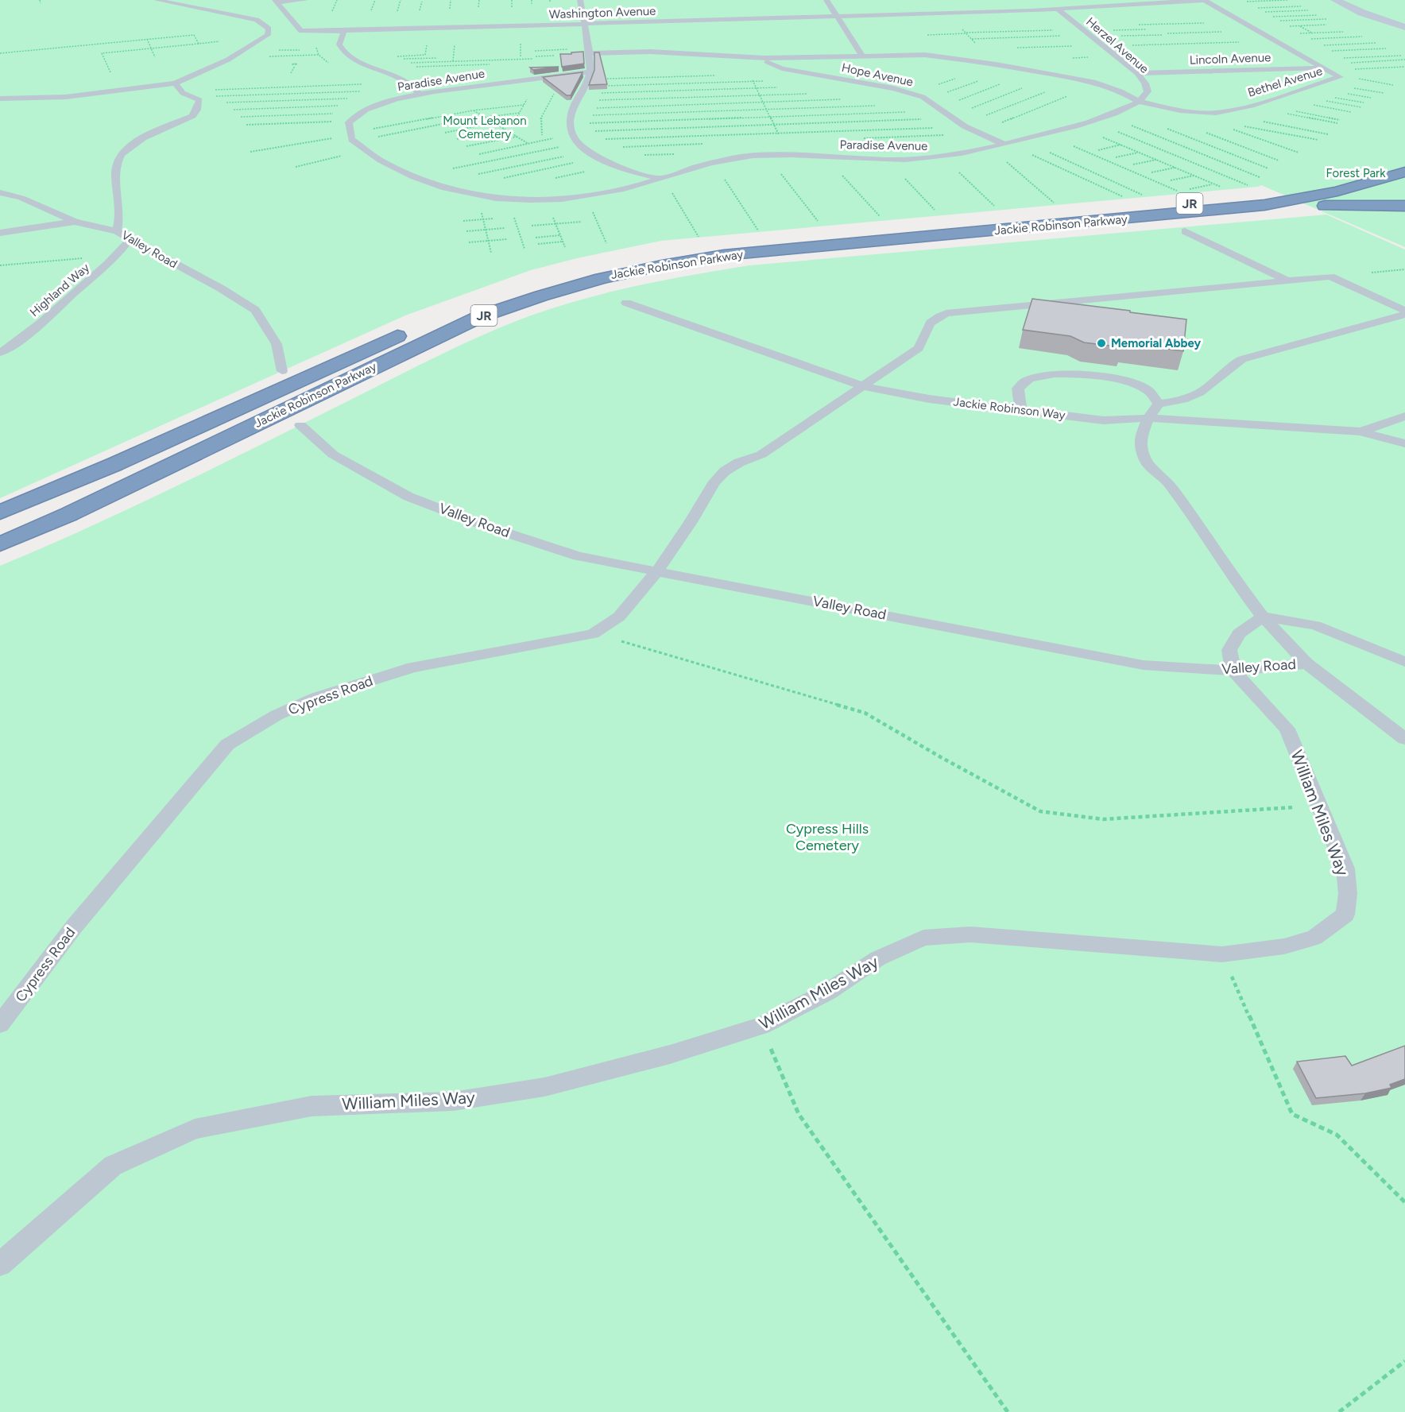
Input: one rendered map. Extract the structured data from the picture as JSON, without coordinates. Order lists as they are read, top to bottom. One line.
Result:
{"streets":{"highway":["JR","Jackie Robinson Parkway"],"lane":["Washington Avenue","Herzel Avenue","Lincoln Avenue","Hope Avenue","Paradise Avenue","Bethel Avenue","Valley Road","Highland Way","Jackie Robinson Way","Cypress Road","William Miles Way"]},"crossings":[["Washington Avenue","Herzel Avenue"],["Washington Avenue","Bethel Avenue"],["Herzel Avenue","Lincoln Avenue"],["Herzel Avenue","Paradise Avenue"],["Herzel Avenue","Bethel Avenue"],["Lincoln Avenue","Bethel Avenue"],["Hope Avenue","Paradise Avenue"],["Paradise Avenue","Bethel Avenue"],["Valley Road","Highland Way"],["Valley Road","Cypress Road"],["Valley Road","William Miles Way"],["Jackie Robinson Way","Cypress Road"]],"parks":["Mount Lebanon Cemetery","Forest Park","Cypress Hills Cemetery"],"places":["Memorial Abbey"]}
